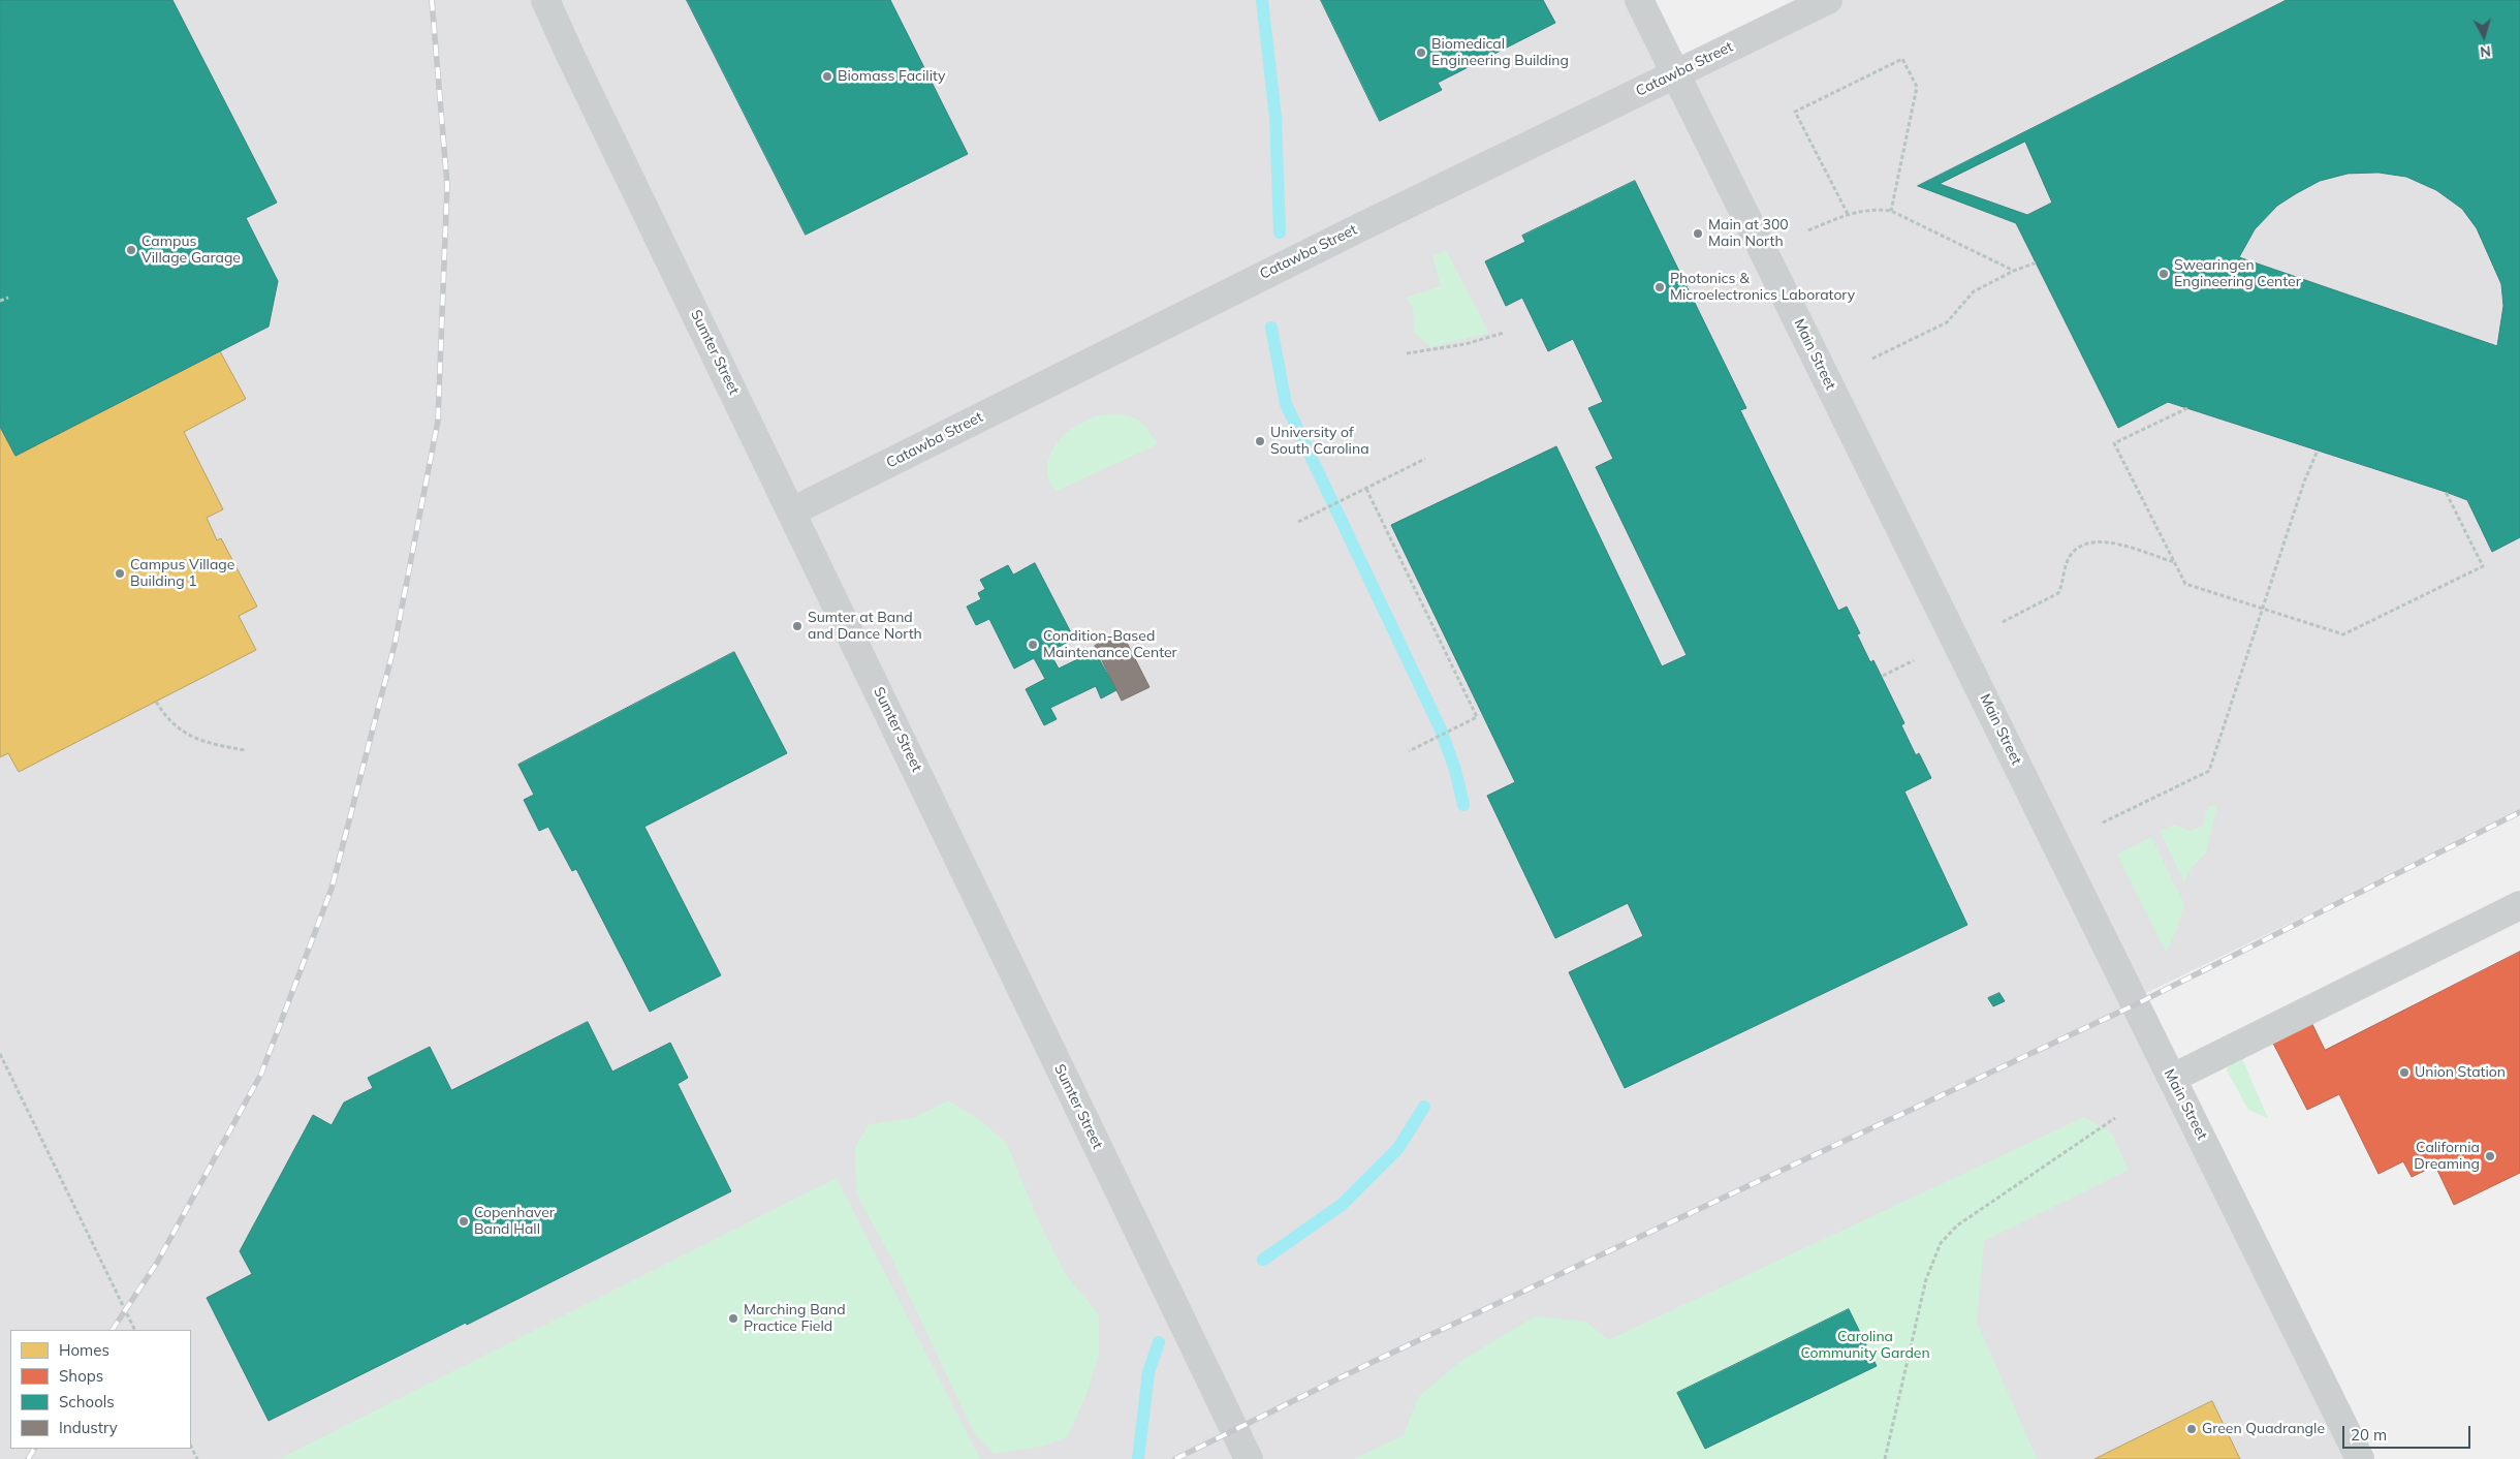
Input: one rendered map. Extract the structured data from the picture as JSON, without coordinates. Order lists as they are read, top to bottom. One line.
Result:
{"streets":{"street":["Catawba Street","Sumter Street","Main Street"]},"crossings":[["Catawba Street","Sumter Street"],["Catawba Street","Main Street"]],"parks":["Carolina Community Garden"],"places":["Biomedical Engineering Building","Biomass Facility","Main at 300 Main North","Campus Village Garage","Swearingen Engineering Center","Photonics & Microelectronics Laboratory","University of South Carolina","Campus Village Building 1","Sumter at Band and Dance North","Condition-Based Maintenance Center","Union Station","California Dreaming","Copenhaver Band Hall","Marching Band Practice Field","Green Quadrangle"],"legend":["Homes","Shops","Schools","Industry"],"scale_bar":"20 m","north":"bottom"}
